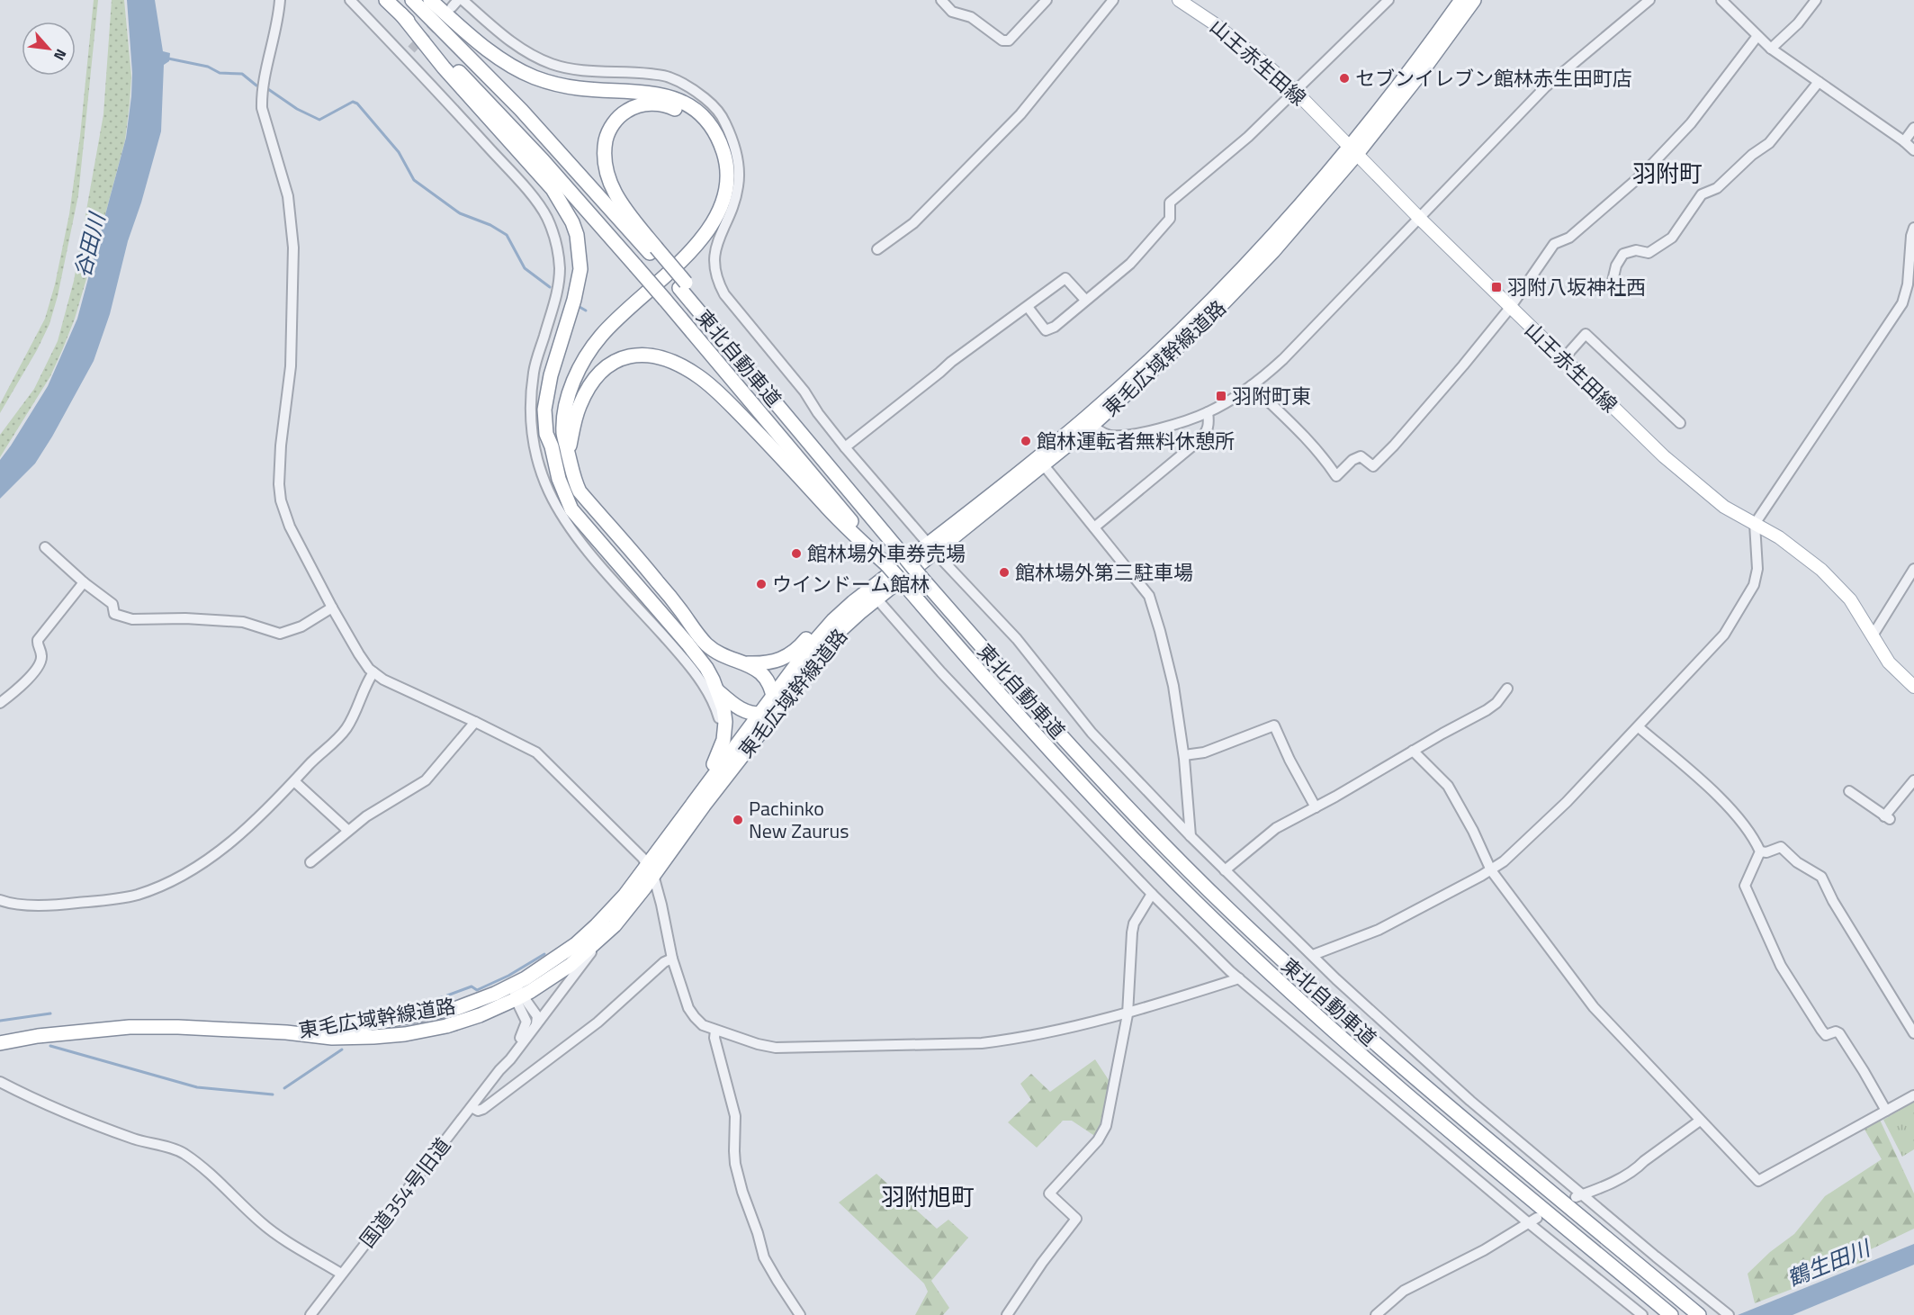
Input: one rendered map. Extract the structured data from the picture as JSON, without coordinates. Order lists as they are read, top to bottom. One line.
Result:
{"streets":{"highway":["東北自動車道","東毛広域幹線道路"],"main road":["山王赤生田線"],"street":["国道354号旧道"]},"crossings":[["山王赤生田線","東毛広域幹線道路"],["東毛広域幹線道路","国道354号旧道"]],"districts":["羽附町","羽附旭町"],"water":["谷田川","鶴生田川"],"places":{"other":["セブンイレブン館林赤生田町店","館林運転者無料休憩所","館林場外車券売場","館林場外第三駐車場","ウインドーム館林","Pachinko New Zaurus"],"transit":["羽附八坂神社西","羽附町東"]},"north":"bottom right"}
